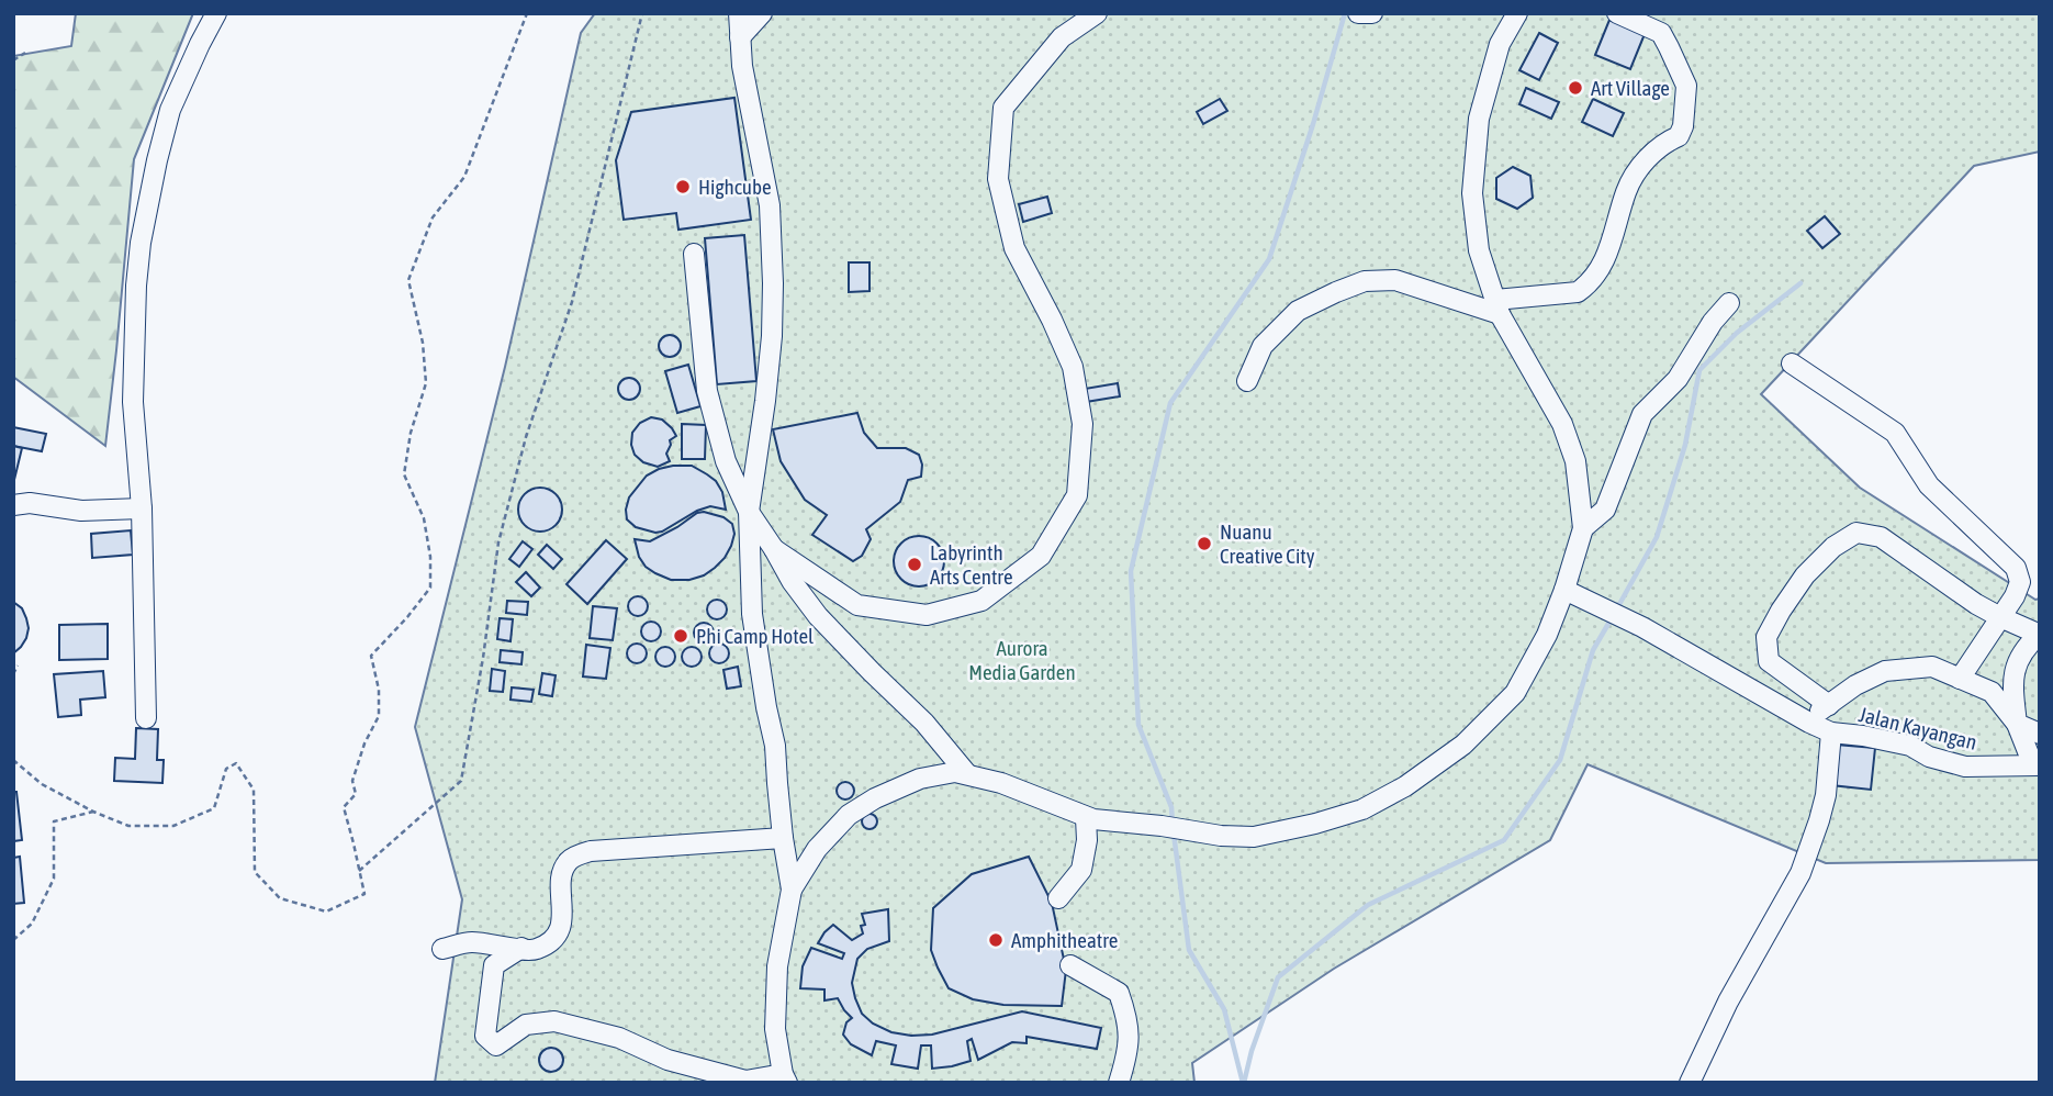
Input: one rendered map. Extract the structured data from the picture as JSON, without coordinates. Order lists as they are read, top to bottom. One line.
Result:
{"streets":{"street":["Jalan Kayangan"]},"parks":["Aurora Media Garden"],"places":["Art Village","Highcube","Nuanu Creative City","Labyrinth Arts Centre","Phi Camp Hotel","Amphitheatre"]}
